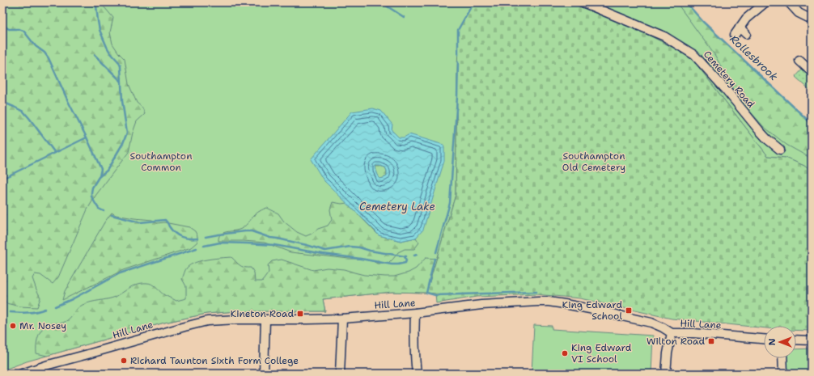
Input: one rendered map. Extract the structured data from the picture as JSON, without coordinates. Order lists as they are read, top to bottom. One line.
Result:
{"streets":{"street":["Cemetery Road","Hill Lane"]},"water":["Rollesbrook","Cemetery Lake"],"parks":["Southampton Common","Southampton Old Cemetery"],"places":{"transit":["King Edward School","Kineton Road","Wilton Road"],"other":["Mr. Nosey","King Edward VI School","Richard Taunton Sixth Form College"]},"north":"left"}
